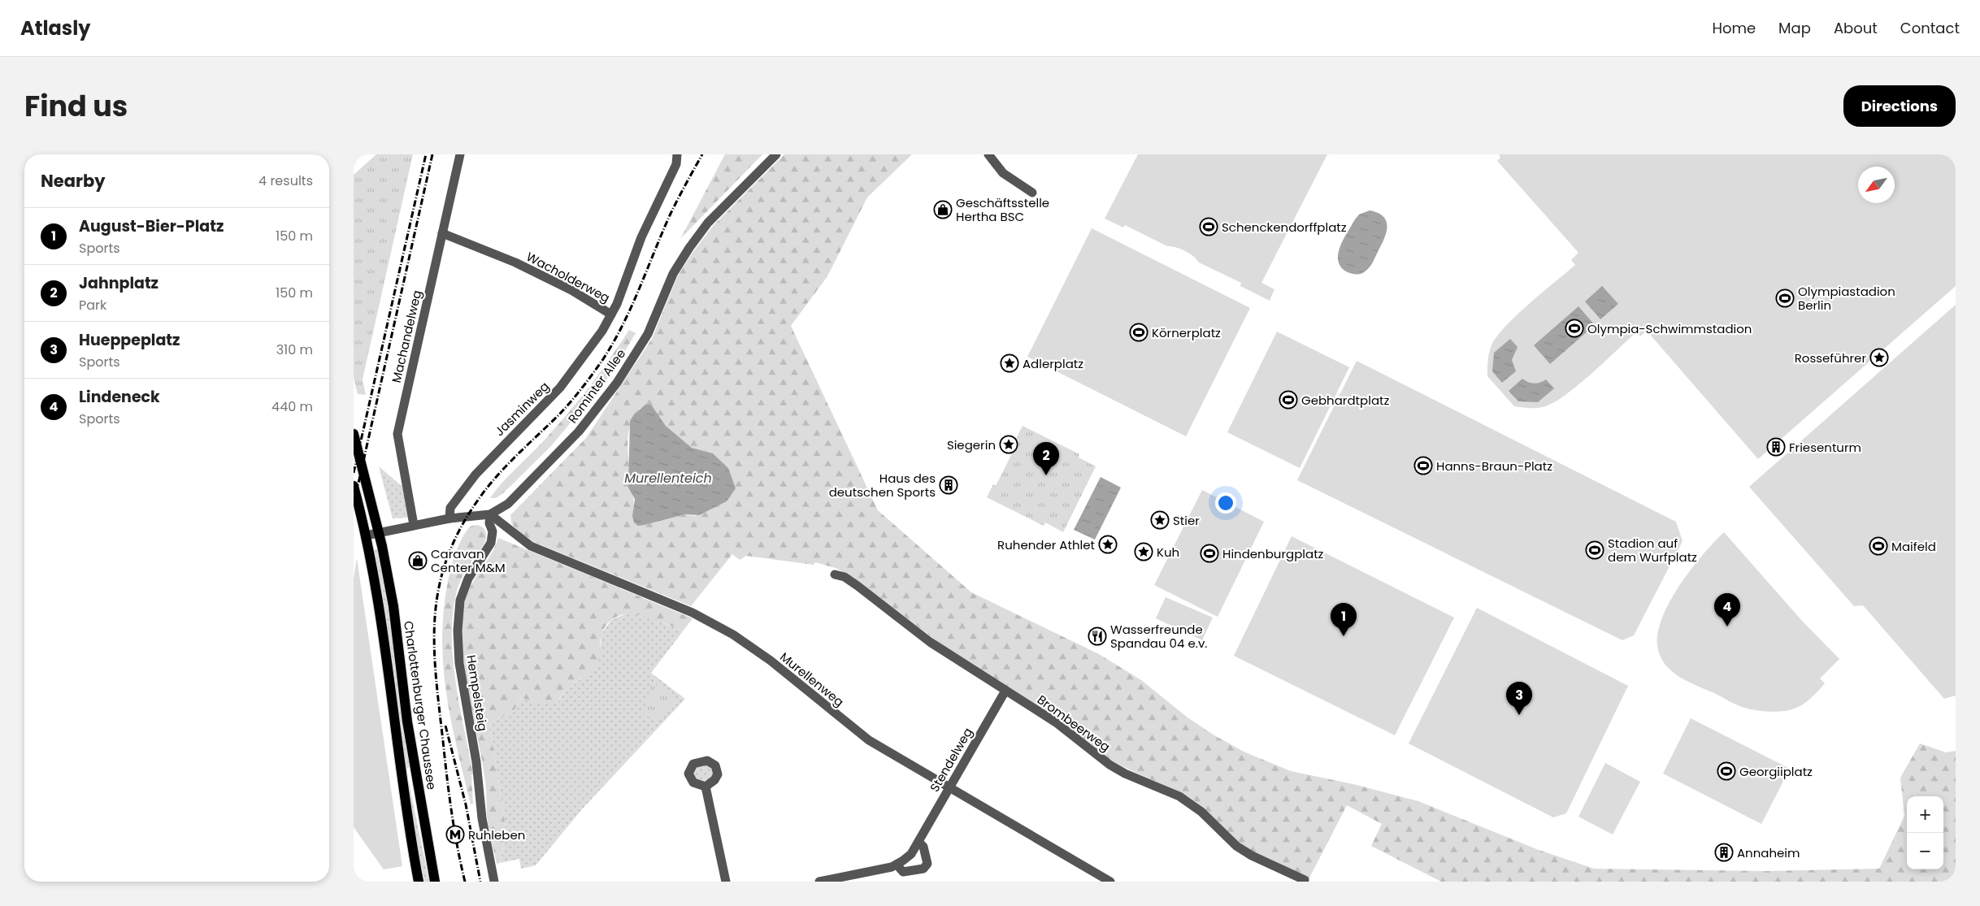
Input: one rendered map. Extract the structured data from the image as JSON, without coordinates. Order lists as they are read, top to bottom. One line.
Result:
{"streets":{"main road":["Charlottenburger Chaussee"],"street":["Wacholderweg","Machandelweg","Rominter Allee","Jasminweg","Murellenweg","Hempelsteig","Brombeerweg","Stendelweg"]},"crossings":[["Wacholderweg","Machandelweg"],["Wacholderweg","Jasminweg"],["Machandelweg","Rominter Allee"],["Rominter Allee","Jasminweg"],["Rominter Allee","Murellenweg"],["Rominter Allee","Hempelsteig"],["Rominter Allee","Charlottenburger Chaussee"],["Murellenweg","Hempelsteig"],["Murellenweg","Stendelweg"],["Brombeerweg","Stendelweg"]],"water":["Murellenteich"],"places":{"shop":["Geschäftsstelle Hertha BSC","Caravan Center M&M"],"sports":["Schenckendorffplatz","Olympiastadion Berlin","Olympia-Schwimmstadion","Körnerplatz","Gebhardtplatz","Hanns-Braun-Platz","Maifeld","Stadion auf dem Wurfplatz","Hindenburgplatz","Georgiiplatz"],"place":["Rosseführer","Adlerplatz","Siegerin","Stier","Ruhender Athlet","Kuh"],"building":["Friesenturm","Haus des deutschen Sports","Annaheim"],"restaurant":["Wasserfreunde Spandau 04 e.v."],"metro station":["Ruhleben"]},"north":"bottom left","page":{"header":"Atlasly","nav":["Home","Map","About","Contact"],"title":"Find us","buttons":"Directions","heading":["Nearby","4 results"],"list":[{"mark":"1","name":"August-Bier-Platz","note":"Sports","value":"150 m"},{"mark":"2","name":"Jahnplatz","note":"Park","value":"150 m"},{"mark":"3","name":"Hueppeplatz","note":"Sports","value":"310 m"},{"mark":"4","name":"Lindeneck","note":"Sports","value":"440 m"}],"pins":["2","4","1","3"],"map_buttons":["+","−"]}}
